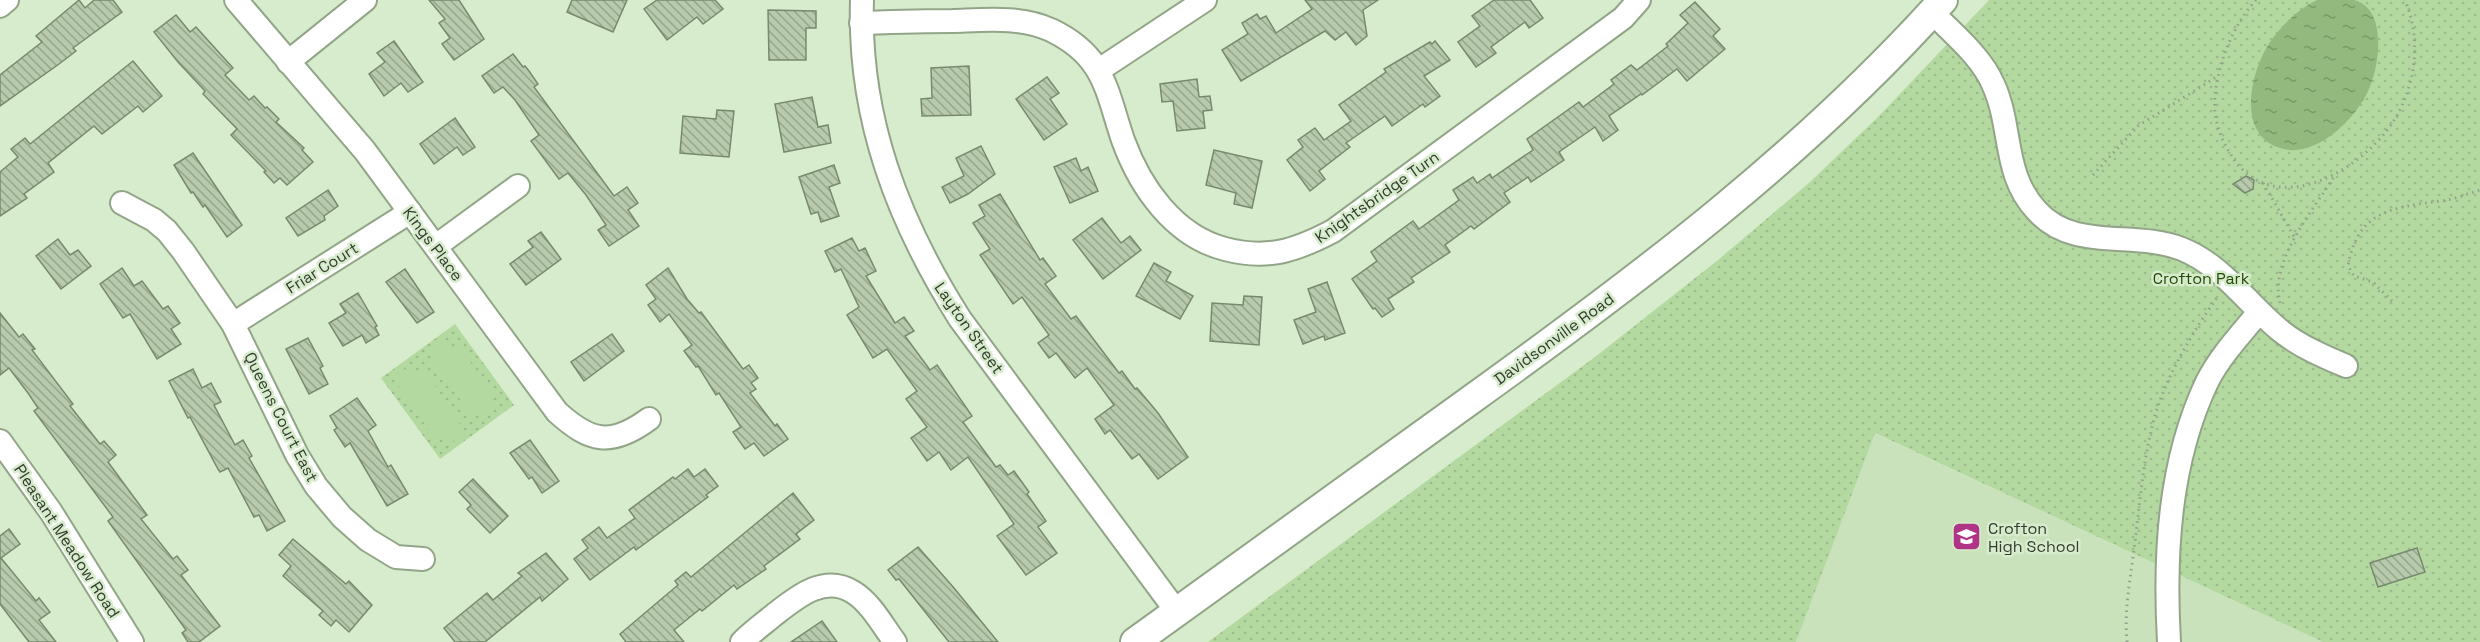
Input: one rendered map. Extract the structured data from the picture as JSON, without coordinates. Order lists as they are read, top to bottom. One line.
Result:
{"streets":{"main road":["Davidsonville Road"],"street":["Knightsbridge Turn","Kings Place","Friar Court","Layton Street","Queens Court East","Pleasant Meadow Road"]},"crossings":[["Knightsbridge Turn","Layton Street"],["Kings Place","Friar Court"],["Friar Court","Queens Court East"],["Layton Street","Davidsonville Road"]],"parks":["Crofton Park"],"places":{"school or university":["Crofton High School"]}}
